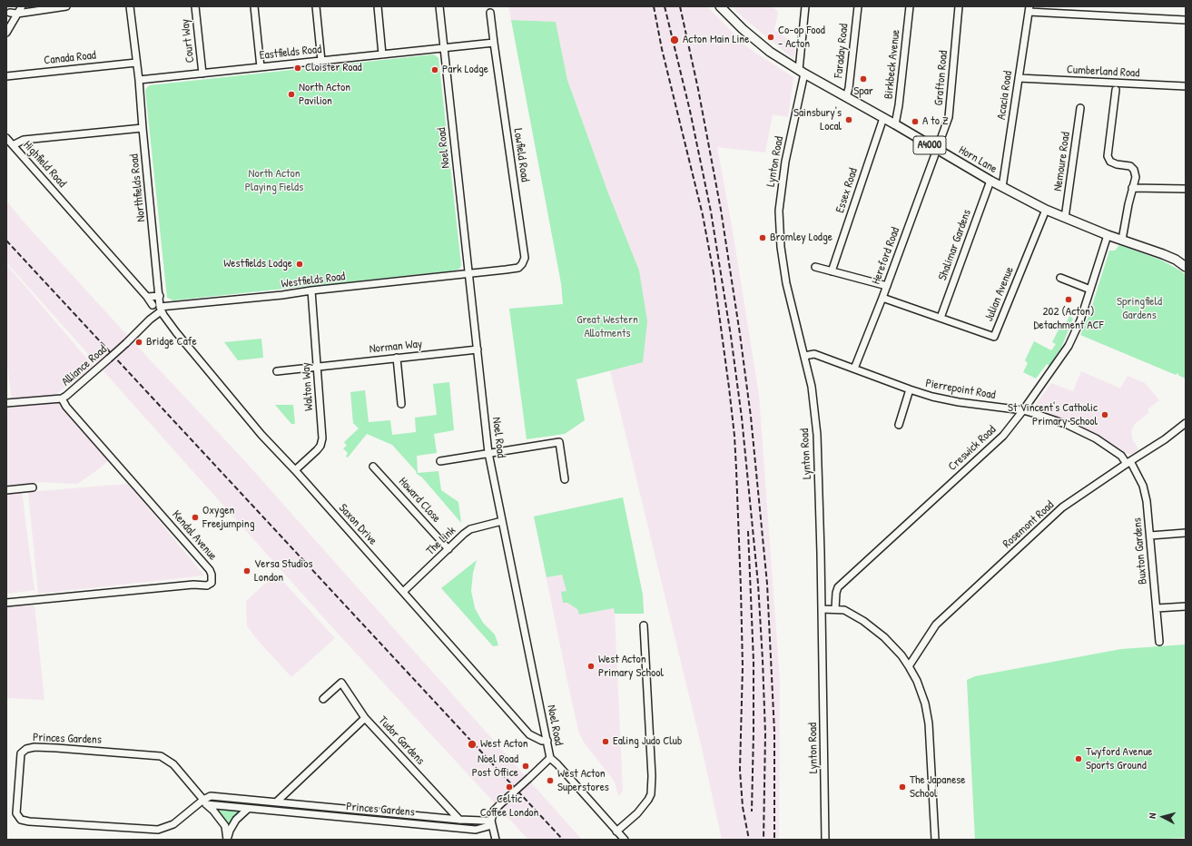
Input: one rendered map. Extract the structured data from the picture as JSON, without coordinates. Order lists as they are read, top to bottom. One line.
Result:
{"streets":{"main road":["A4000","Horn Lane"],"street":["Court Way","Faraday Road","Eastfields Road","Canada Road","Birkbeck Avenue","Cumberland Road","Grafton Road","Acacia Road","Noel Road","Lowfield Road","Lynton Road","Nemoure Road","Highfield Road","Northfields Road","Essex Road","Shalimar Gardens","Hereford Road","Westfields Road","Julian Avenue","Norman Way","Alliance Road","Walton Way","Pierrepoint Road","Creswick Road","Howard Close","Saxon Drive","Rosemont Road","Kendal Avenue","The Link","Buxton Gardens","Princes Gardens","Tudor Gardens"]},"crossings":[["Court Way","Eastfields Road"],["Faraday Road","Horn Lane"],["Eastfields Road","Noel Road"],["Eastfields Road","Northfields Road"],["Canada Road","Northfields Road"],["Birkbeck Avenue","Horn Lane"],["Cumberland Road","Acacia Road"],["Grafton Road","Horn Lane"],["Grafton Road","Hereford Road"],["Acacia Road","Horn Lane"],["Noel Road","Lowfield Road"],["Noel Road","Westfields Road"],["Noel Road","Norman Way"],["Noel Road","Saxon Drive"],["Noel Road","The Link"],["Lowfield Road","Westfields Road"],["Horn Lane","Lynton Road"],["Horn Lane","Nemoure Road"],["Horn Lane","Essex Road"],["Horn Lane","Shalimar Gardens"],["Horn Lane","Hereford Road"],["Horn Lane","Julian Avenue"],["Horn Lane","Creswick Road"],["Lynton Road","Pierrepoint Road"],["Highfield Road","Northfields Road"],["Northfields Road","Westfields Road"],["Northfields Road","Alliance Road"],["Northfields Road","Saxon Drive"],["Shalimar Gardens","Julian Avenue"],["Hereford Road","Julian Avenue"],["Hereford Road","Pierrepoint Road"],["Westfields Road","Alliance Road"],["Westfields Road","Walton Way"],["Westfields Road","Saxon Drive"],["Norman Way","Walton Way"],["Alliance Road","Saxon Drive"],["Alliance Road","Kendal Avenue"],["Walton Way","Saxon Drive"],["Pierrepoint Road","Creswick Road"],["Pierrepoint Road","Rosemont Road"],["Pierrepoint Road","Buxton Gardens"],["Howard Close","The Link"],["Saxon Drive","The Link"],["Rosemont Road","Buxton Gardens"],["Princes Gardens","Tudor Gardens"]],"parks":["North Acton Playing Fields","Springfield Gardens","Great Western Allotments"],"places":["Co-op Food - Acton","Acton Main Line","Cloister Road","Park Lodge","Spar","North Acton Pavilion","Sainsbury's Local","A to Z","Bromley Lodge","Westfields Lodge","202 (Acton) Detachment ACF","Bridge Cafe","St Vincent's Catholic Primary School","Oxygen Freejumping","Versa Studios London","West Acton Primary School","Ealing Judo Club","West Acton","Twyford Avenue Sports Ground","Noel Road Post Office","West Acton Superstores","Celtic Coffee London","The Japanese School"],"north":"left"}
